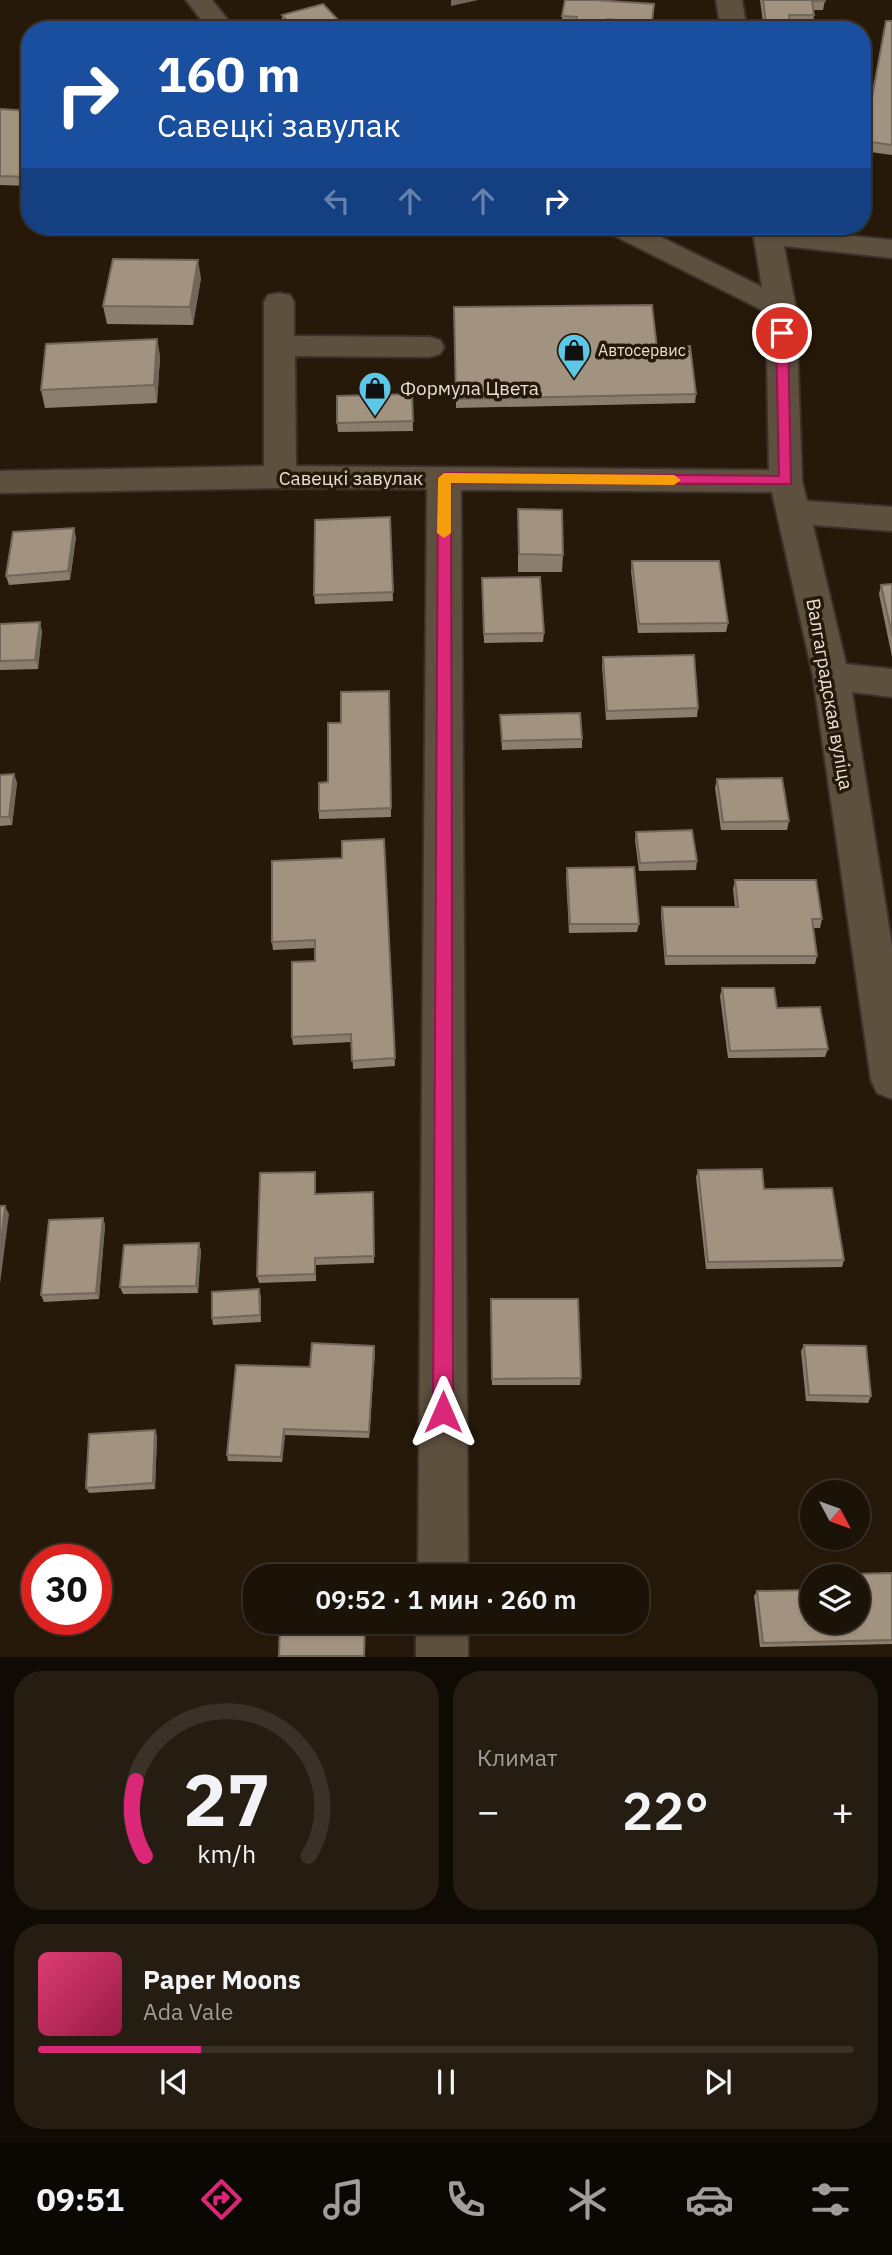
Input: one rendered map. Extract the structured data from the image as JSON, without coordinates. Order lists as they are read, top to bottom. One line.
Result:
{"streets":{"street":["Савецкі завулак","Валгаградская вуліца"]},"crossings":[["Савецкі завулак","Валгаградская вуліца"]],"places":{"shop":["Автосервис","Формула Цвета"]},"north":"bottom right","page":{"turn":["160 m","Савецкі завулак"],"limit":"30","trip":"09:52 · 1 мин · 260 m","tile":"Климат","heat":["−","22°","+"],"song":["Paper Moons","Ada Vale"],"tabs":"09:51","gauge":["27","km/h"]}}
